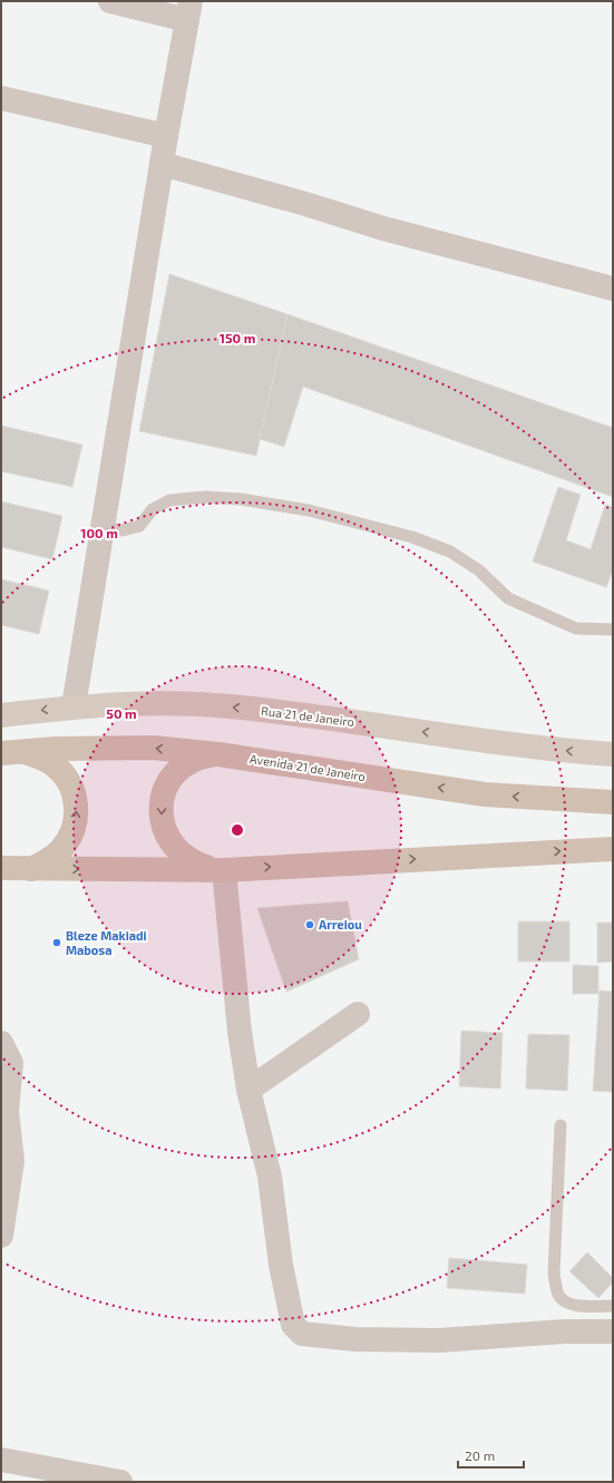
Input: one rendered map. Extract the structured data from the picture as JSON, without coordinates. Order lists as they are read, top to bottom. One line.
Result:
{"streets":{"main road":["Avenida 21 de Janeiro"],"street":["Rua 21 de Janeiro"]},"one_way":["Rua 21 de Janeiro"],"places":["Arreiou","Bleze Makiadi Mabosa"],"scale_bar":"20 m","rings":["150 m","100 m","50 m"]}
